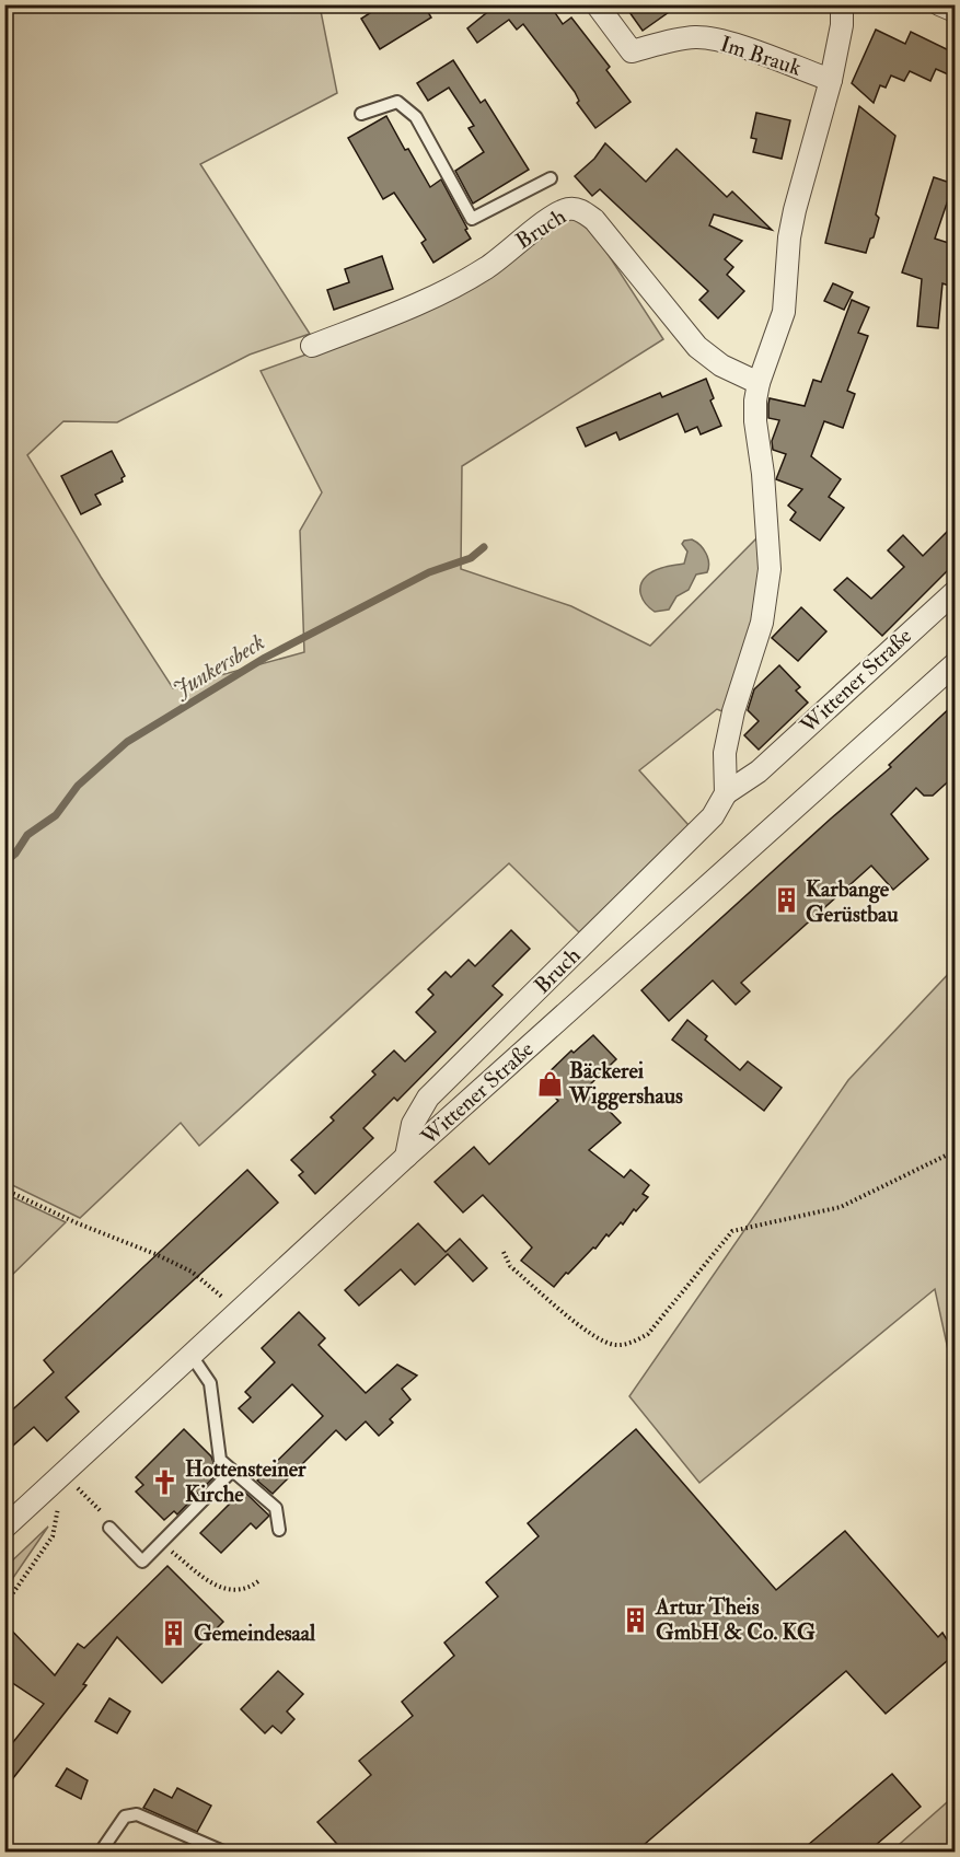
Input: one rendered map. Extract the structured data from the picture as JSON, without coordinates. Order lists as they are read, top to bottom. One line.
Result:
{"streets":{"street":["Im Brauk","Bruch","Wittener Straße"]},"crossings":[["Bruch","Wittener Straße"]],"water":["Junkersbeck"],"places":{"building":["Karbange Gerüstbau","Artur Theis GmbH & Co. KG","Gemeindesaal"],"shop":["Bäckerei Wiggershaus"],"church":["Hottensteiner Kirche"]}}
